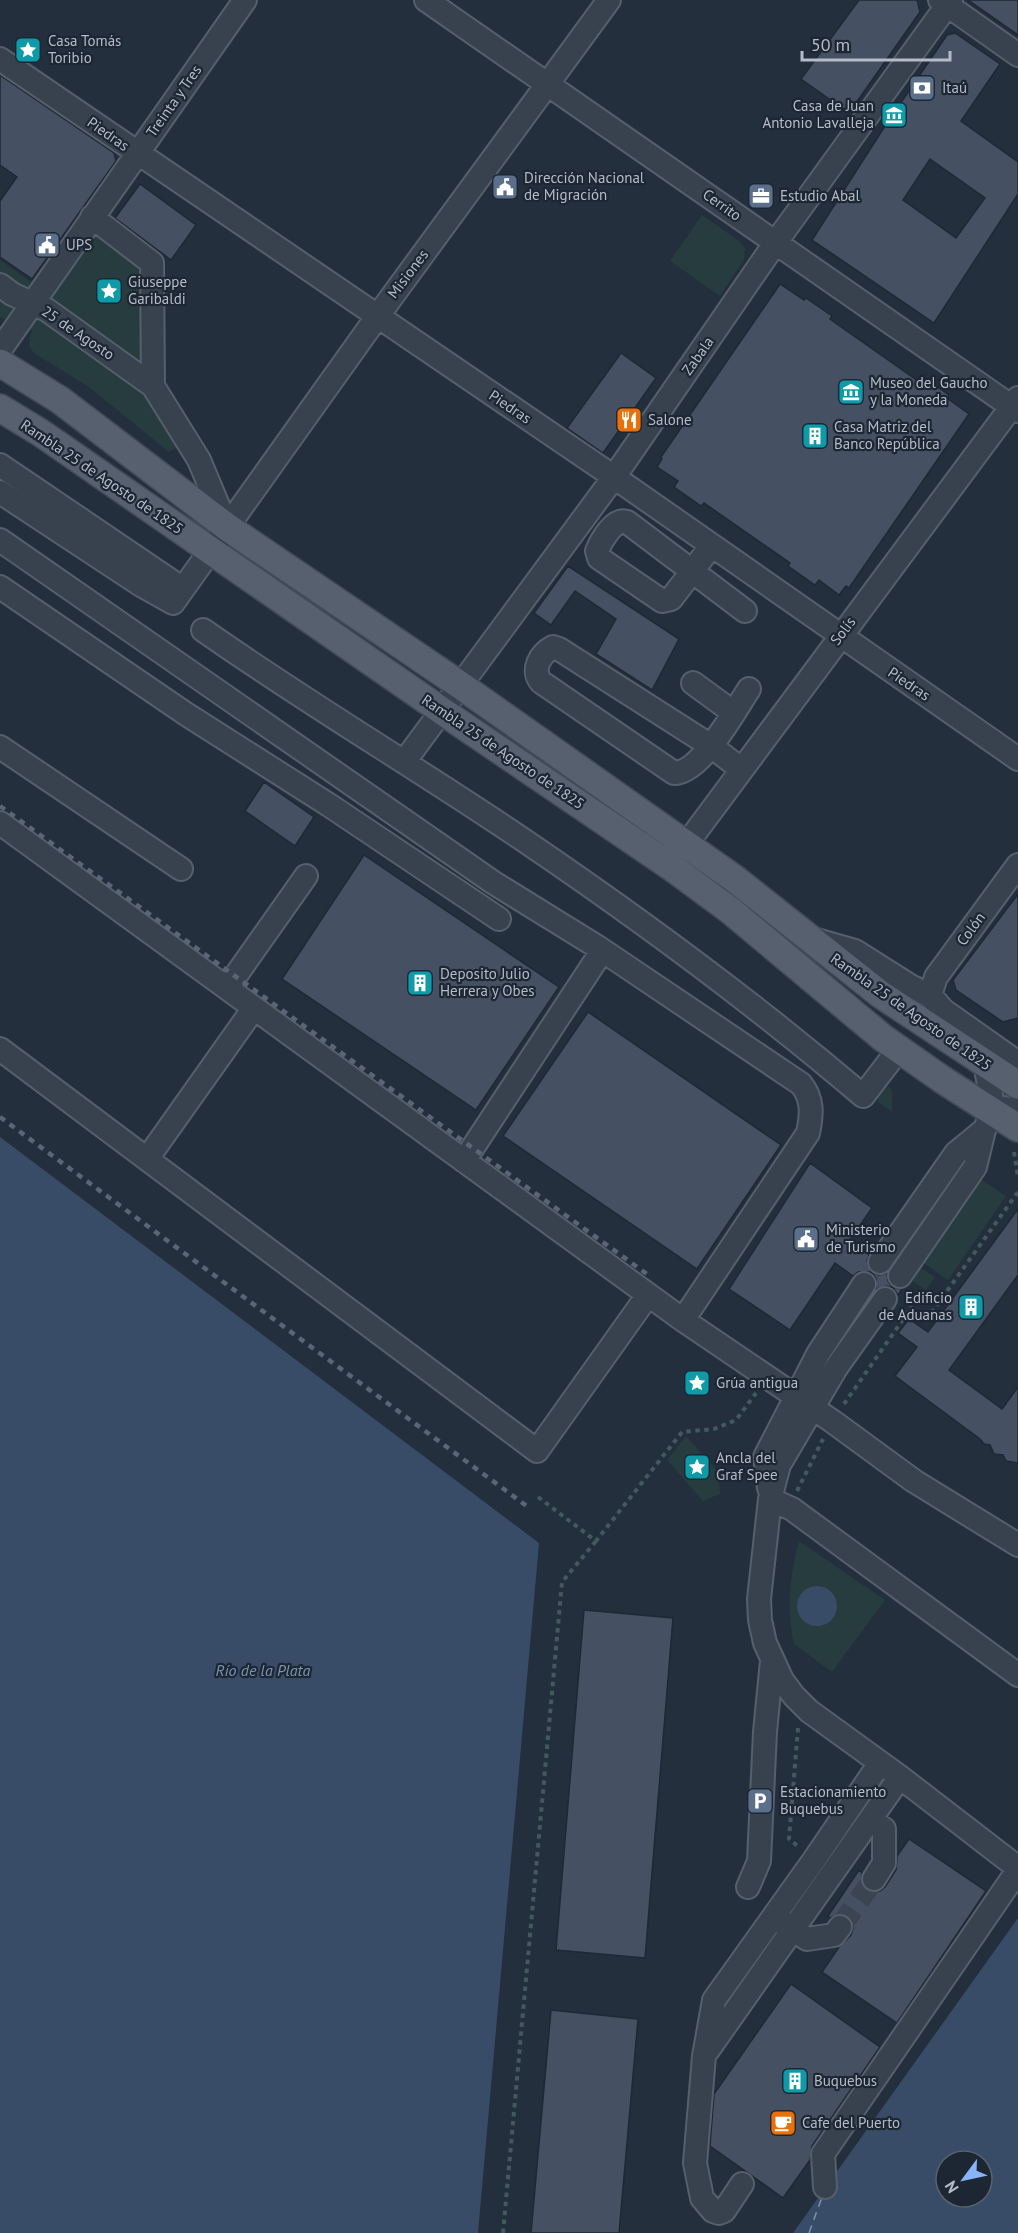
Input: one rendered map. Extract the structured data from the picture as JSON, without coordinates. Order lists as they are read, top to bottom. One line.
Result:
{"streets":{"main road":["Rambla 25 de Agosto de 1825"],"street":["Treinta y Tres","Piedras","Cerrito","Misiones","25 de Agosto","Zabala","Solís","Colón"]},"crossings":[["Treinta y Tres","Piedras"],["Treinta y Tres","25 de Agosto"],["Piedras","Misiones"],["Piedras","Zabala"],["Piedras","Solís"],["Cerrito","Misiones"],["Cerrito","Zabala"],["Cerrito","Solís"],["Misiones","25 de Agosto"],["Misiones","Rambla 25 de Agosto de 1825"],["25 de Agosto","Rambla 25 de Agosto de 1825"],["Zabala","Rambla 25 de Agosto de 1825"],["Rambla 25 de Agosto de 1825","Solís"],["Rambla 25 de Agosto de 1825","Colón"]],"water":["Río de la Plata"],"places":{"place":["Casa Tomás Toribio","Giuseppe Garibaldi","Grúa antigua","Ancla del Graf Spee"],"bank":["Itaú"],"museum":["Casa de Juan Antonio Lavalleja","Museo del Gaucho y la Moneda"],"public building":["Dirección Nacional de Migración","UPS","Ministerio de Turismo"],"office":["Estudio Abal"],"restaurant":["Salone"],"building":["Casa Matriz del Banco República","Deposito Julio Herrera y Obes","Edificio de Aduanas","Buquebus"],"parking":["Estacionamiento Buquebus"],"cafe":["Cafe del Puerto"]},"scale_bar":"50 m","north":"bottom left"}
